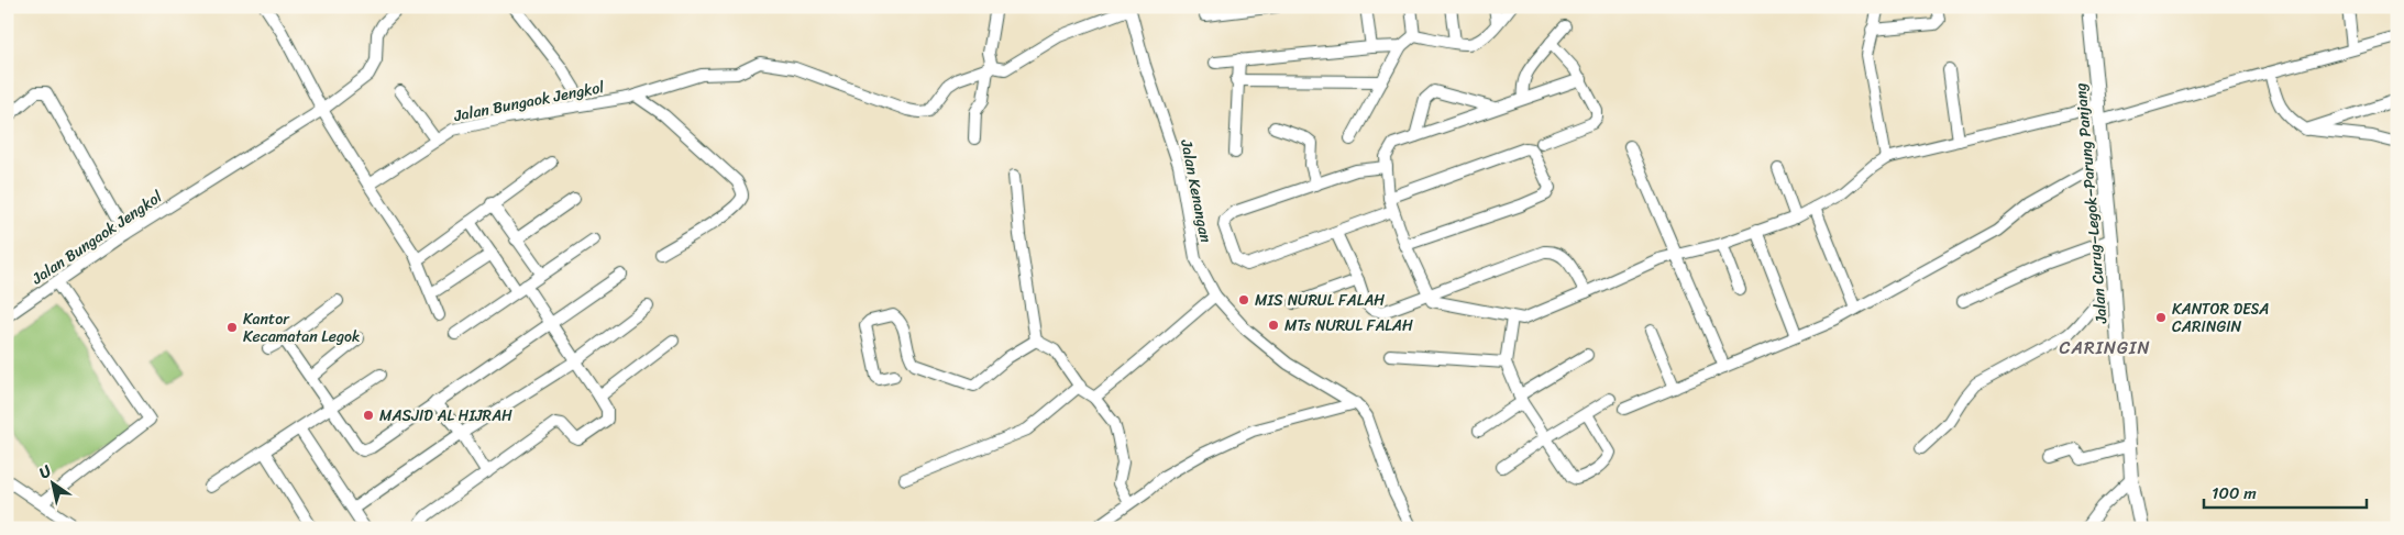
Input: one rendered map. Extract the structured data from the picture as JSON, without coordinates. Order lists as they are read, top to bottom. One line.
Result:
{"streets":{"main road":["Jalan Curug–Legok–Parung Panjang"],"street":["Jalan Bungaok Jengkol","Jalan Kenangan"]},"crossings":[["Jalan Bungaok Jengkol","Jalan Kenangan"]],"districts":["CARINGIN"],"places":["MIS NURUL FALAH","KANTOR DESA CARINGIN","MTs NURUL FALAH","Kantor Kecamatan Legok","MASJID AL HIJRAH"],"scale_bar":"100 m","north":"top left"}
